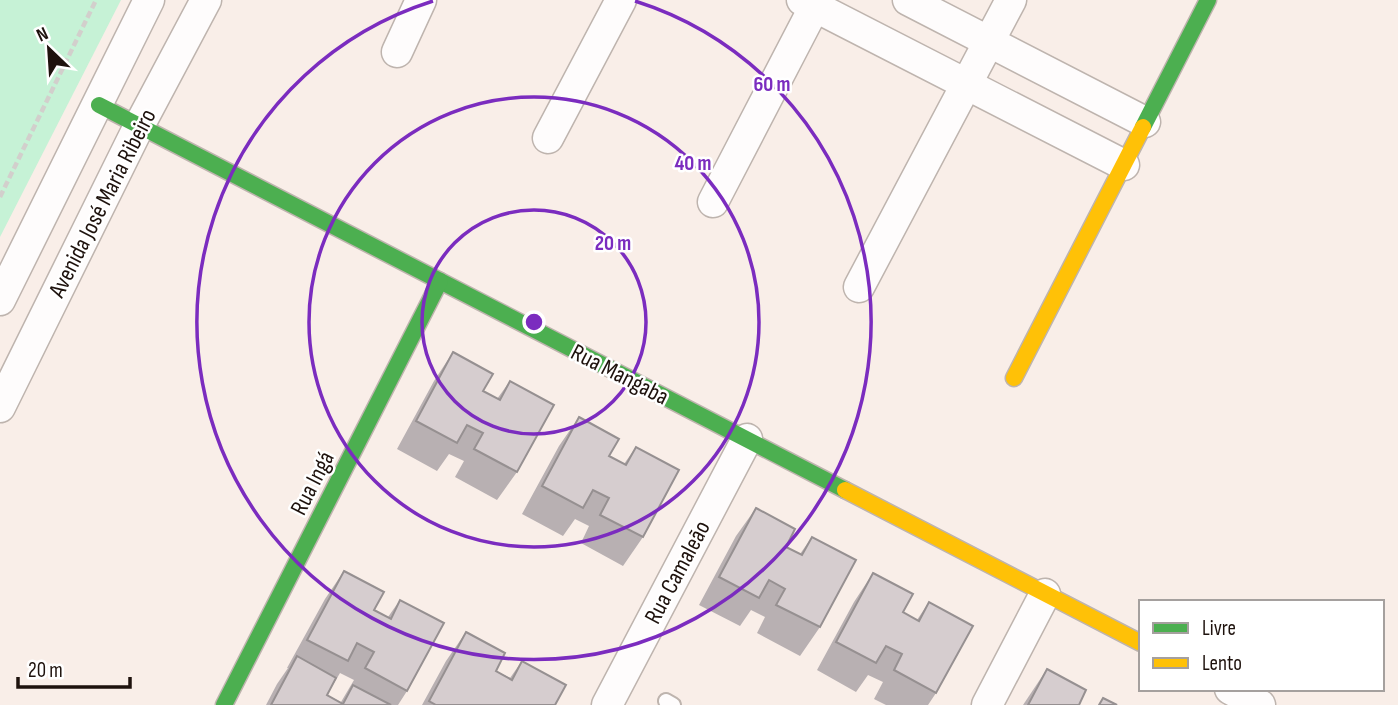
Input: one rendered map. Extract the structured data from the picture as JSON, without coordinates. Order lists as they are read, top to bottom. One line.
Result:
{"streets":{"street":["Avenida José Maria Ribeiro","Rua Mangaba","Rua Ingá","Rua Camaleão"]},"crossings":[["Avenida José Maria Ribeiro","Rua Mangaba"],["Rua Mangaba","Rua Ingá"],["Rua Mangaba","Rua Camaleão"]],"legend":["Livre","Lento"],"scale_bar":"20 m","north":"top left","rings":["60 m","40 m","20 m"]}
